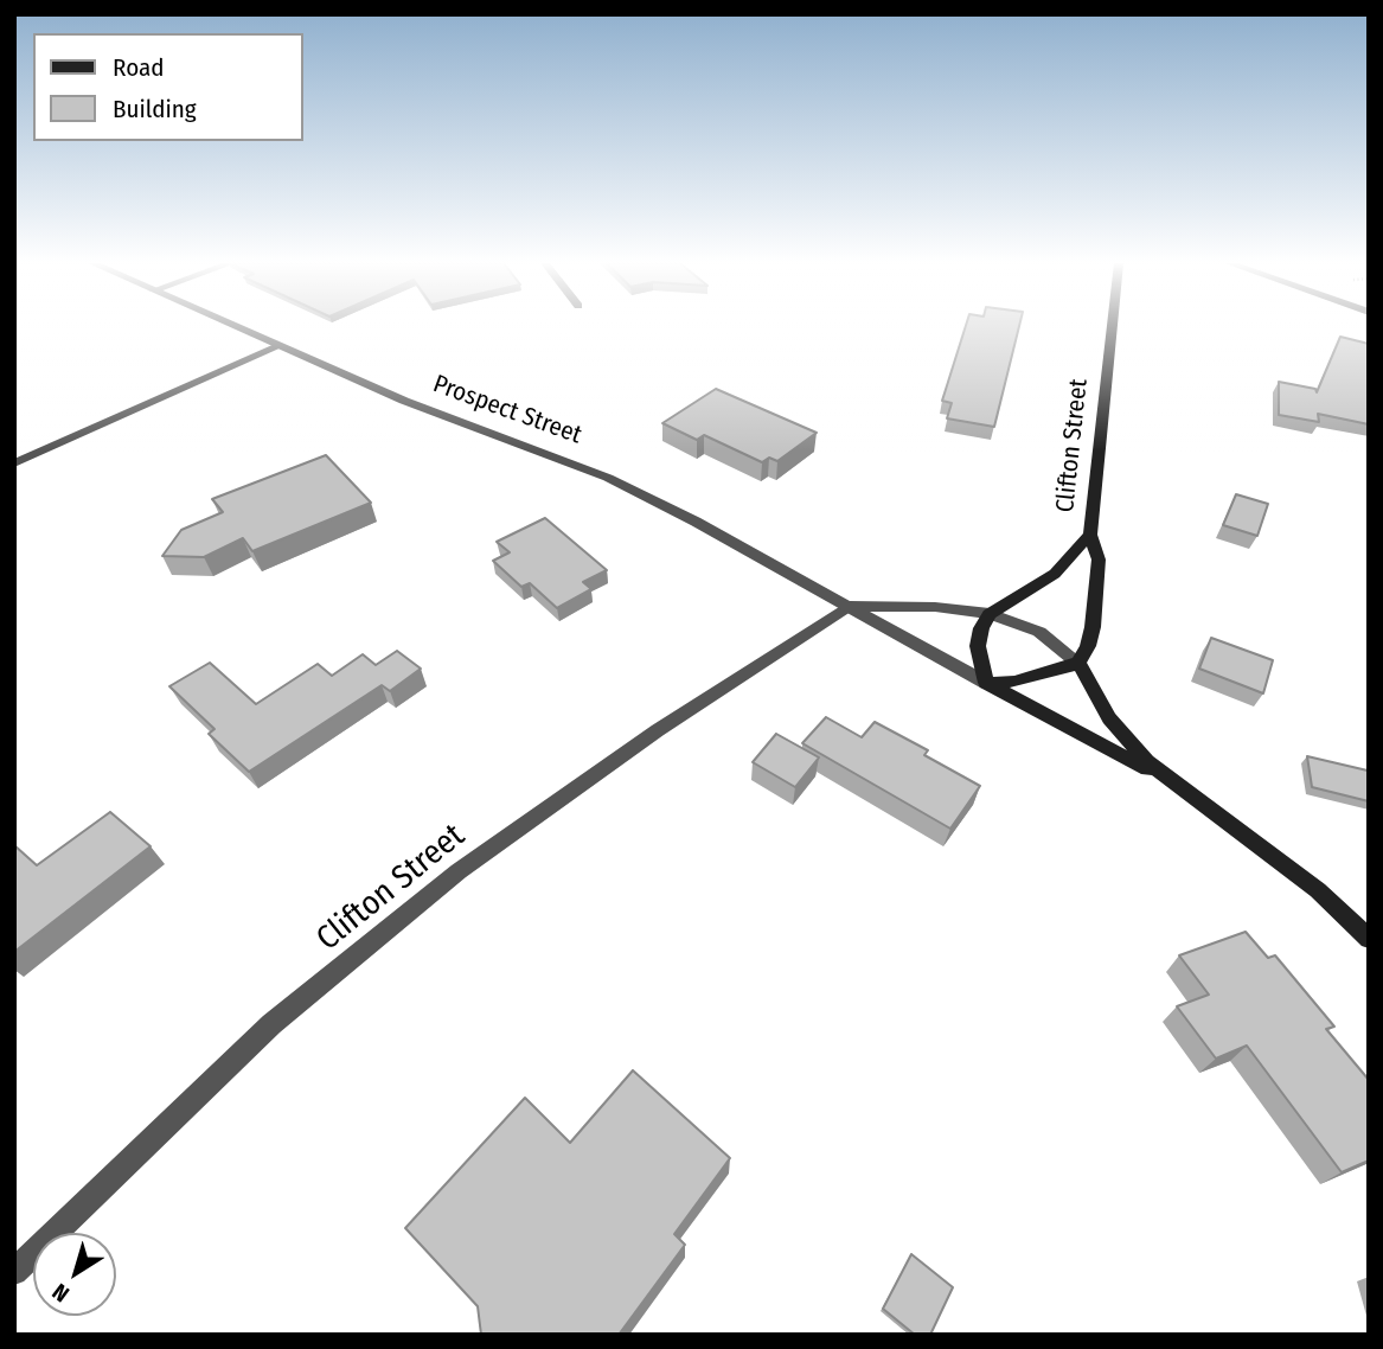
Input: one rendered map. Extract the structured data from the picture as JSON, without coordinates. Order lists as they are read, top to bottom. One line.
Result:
{"streets":{"main road":["Prospect Street","Clifton Street"]},"crossings":[["Prospect Street","Clifton Street"]],"legend":["Road","Building"],"north":"bottom left"}
